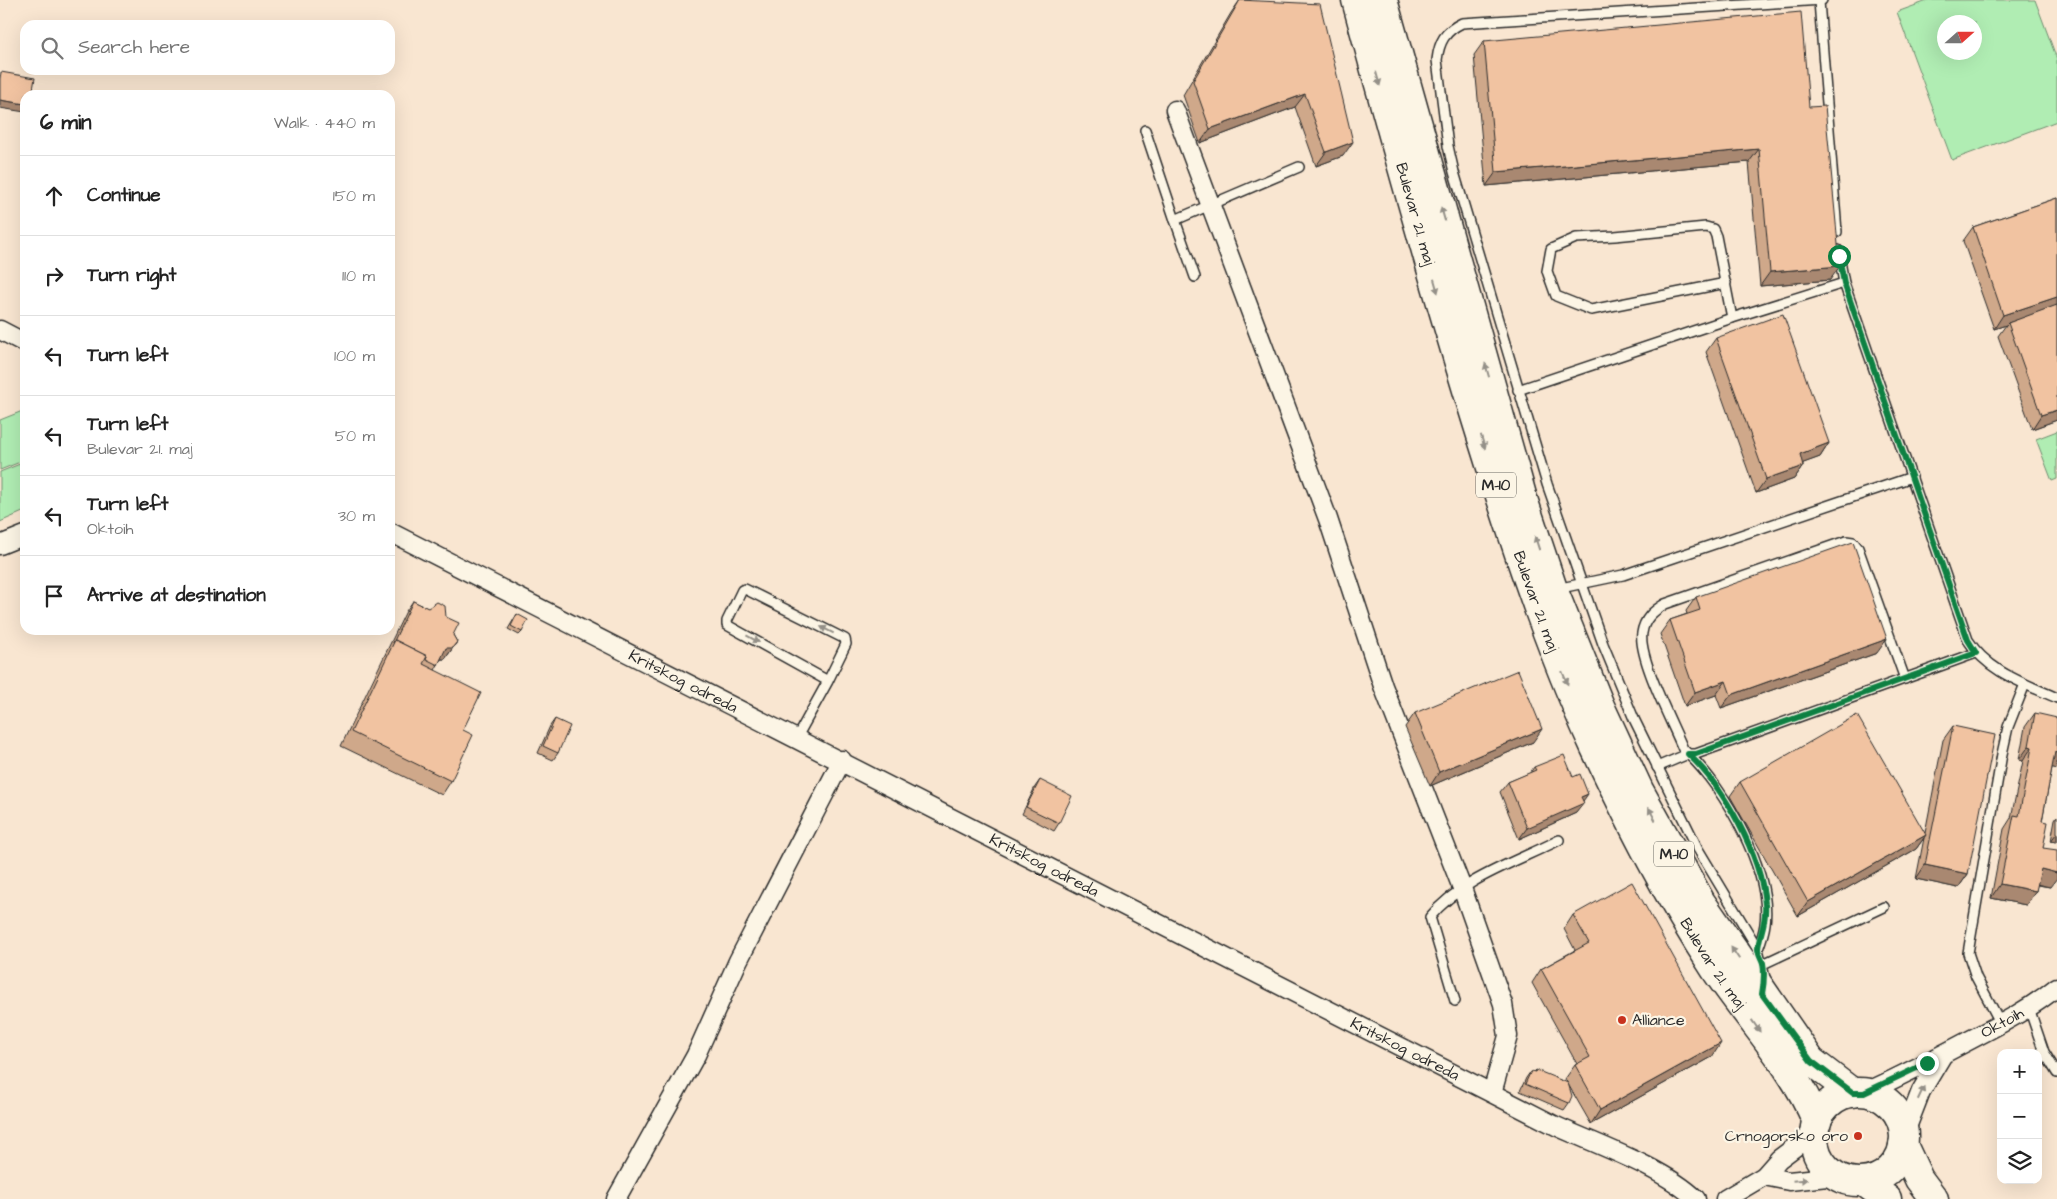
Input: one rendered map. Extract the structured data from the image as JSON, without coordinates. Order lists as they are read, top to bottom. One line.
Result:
{"streets":{"main road":["Bulevar 21. maj","M-10"],"street":["Kritskog odreda","Oktoih"]},"crossings":[["Bulevar 21. maj","M-10"],["Bulevar 21. maj","Oktoih"],["M-10","Oktoih"]],"places":["Alliance","Crnogorsko oro"],"north":"right","page":{"search":"Search here","heading":["6 min","Walk · 440 m"],"list":[["Continue","150 m"],["Turn right","110 m"],["Turn left","100 m"],["Turn left","Bulevar 21. maj","50 m"],["Turn left","Oktoih","30 m"],"Arrive at destination"],"map_buttons":["+","−"]}}
